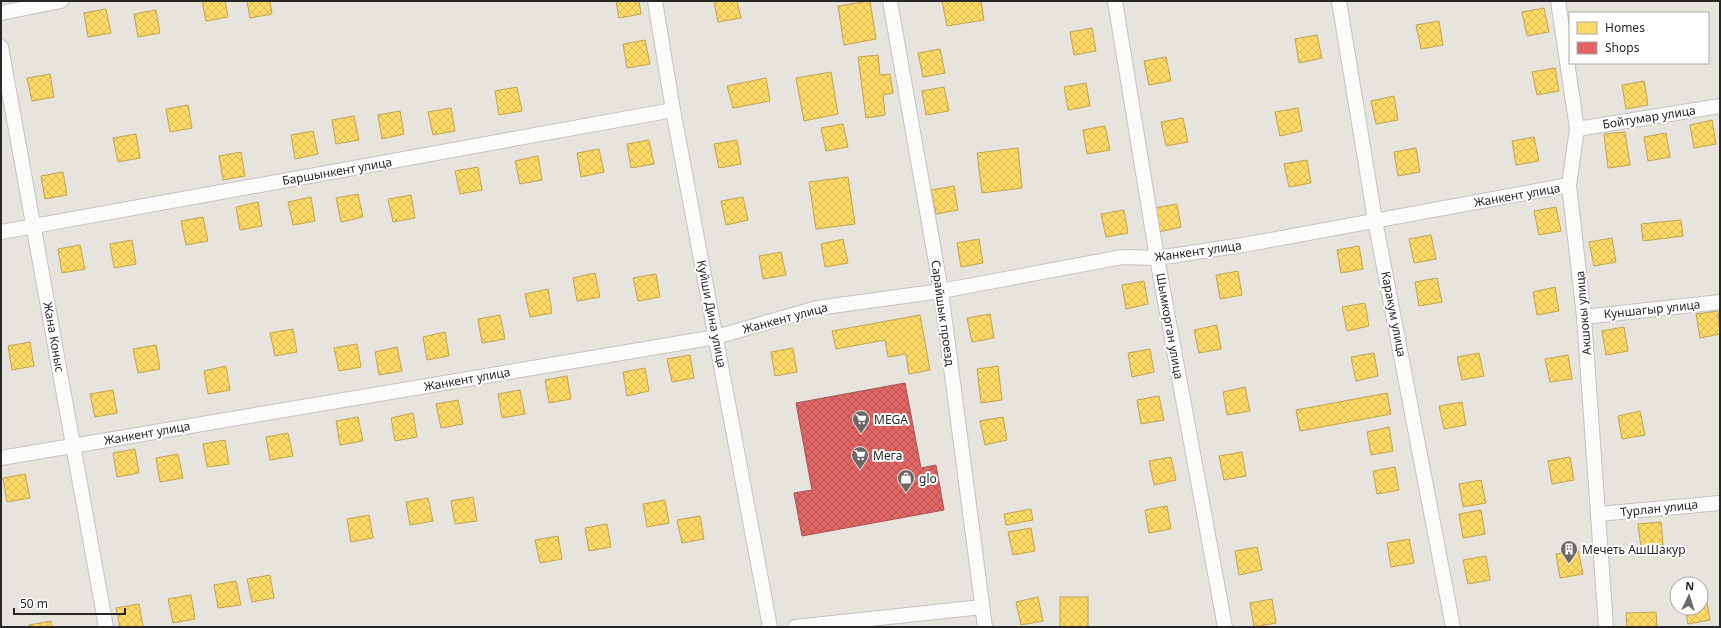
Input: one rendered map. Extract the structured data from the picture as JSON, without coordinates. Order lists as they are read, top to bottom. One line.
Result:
{"streets":{"street":["Бойтумар улица","Баршынкент улица","Жанкент улица","Куншагыр улица","Сарайшык проезд","Акшокы улица","Куйши Дина улица","Каракум улица","Шымкорган улица","Жана Коныс","Турлан улица"]},"crossings":[["Бойтумар улица","Акшокы улица"],["Баршынкент улица","Куйши Дина улица"],["Баршынкент улица","Жана Коныс"],["Жанкент улица","Сарайшык проезд"],["Жанкент улица","Акшокы улица"],["Жанкент улица","Куйши Дина улица"],["Жанкент улица","Каракум улица"],["Жанкент улица","Шымкорган улица"],["Жанкент улица","Жана Коныс"],["Куншагыр улица","Акшокы улица"],["Акшокы улица","Турлан улица"]],"places":{"supermarket":["MEGA","Мега"],"shop":["glo"],"building":["Мечеть АшШакур"]},"legend":["Homes","Shops"],"scale_bar":"50 m","north":"top"}
